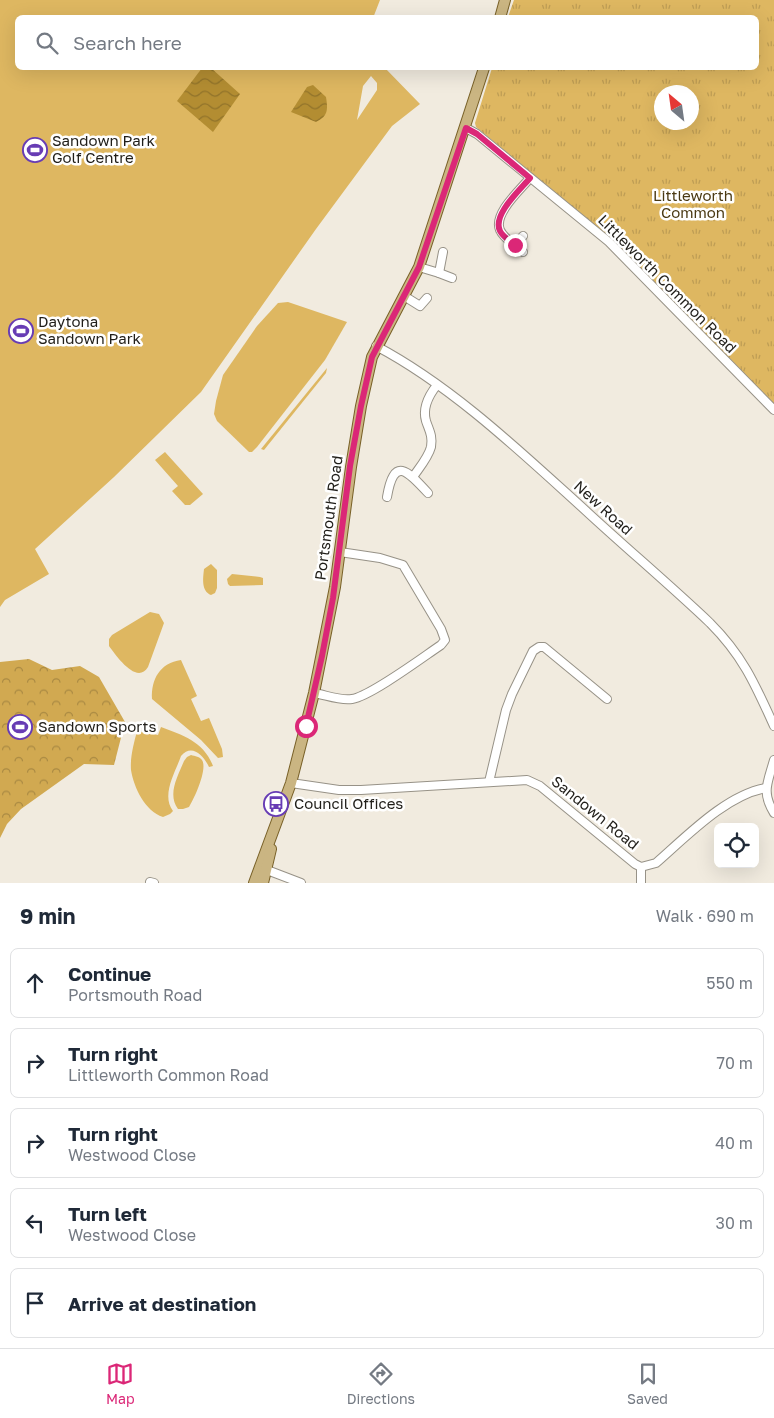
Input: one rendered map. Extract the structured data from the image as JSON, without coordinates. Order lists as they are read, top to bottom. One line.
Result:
{"streets":{"main road":["Portsmouth Road"],"street":["Littleworth Common Road","New Road","Sandown Road"]},"crossings":[["Littleworth Common Road","Portsmouth Road"],["New Road","Portsmouth Road"],["Portsmouth Road","Sandown Road"]],"parks":["Littleworth Common"],"places":{"sports":["Sandown Park Golf Centre","Daytona Sandown Park","Sandown Sports"],"bus stop":["Council Offices"]},"north":"top left","page":{"search":"Search here","heading":["9 min","Walk · 690 m"],"list":[["Continue","Portsmouth Road","550 m"],["Turn right","Littleworth Common Road","70 m"],["Turn right","Westwood Close","40 m"],["Turn left","Westwood Close","30 m"],"Arrive at destination"],"nav":["Map","Directions","Saved"]}}
